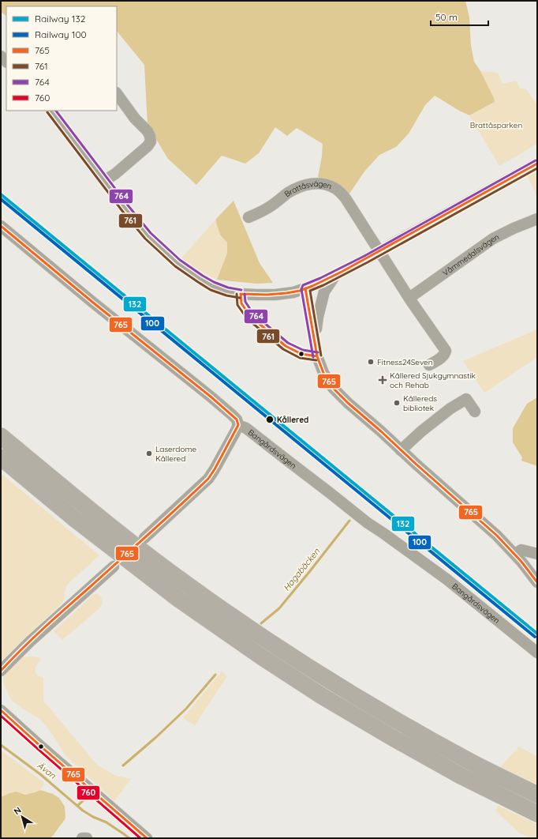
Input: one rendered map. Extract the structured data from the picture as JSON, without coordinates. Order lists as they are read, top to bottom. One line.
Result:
{"streets":{"street":["Brattåsvägen","Våmmedalsvägen","Bangårdsvägen"]},"water":["Hagabäcken","Ävan"],"parks":["Brattåsparken"],"places":{"other":["Fitness24Seven","Kållereds bibliotek","Kållered","Laserdome Kållered"],"health":["Kållered Sjukgymnastik och Rehab"]},"lines":["transit line 764","transit line 761","transit line 765","rail line 132","rail line 100","transit line 760"],"legend":["Railway 132","Railway 100","765","761","764","760"],"scale_bar":"50 m","north":"top left"}
